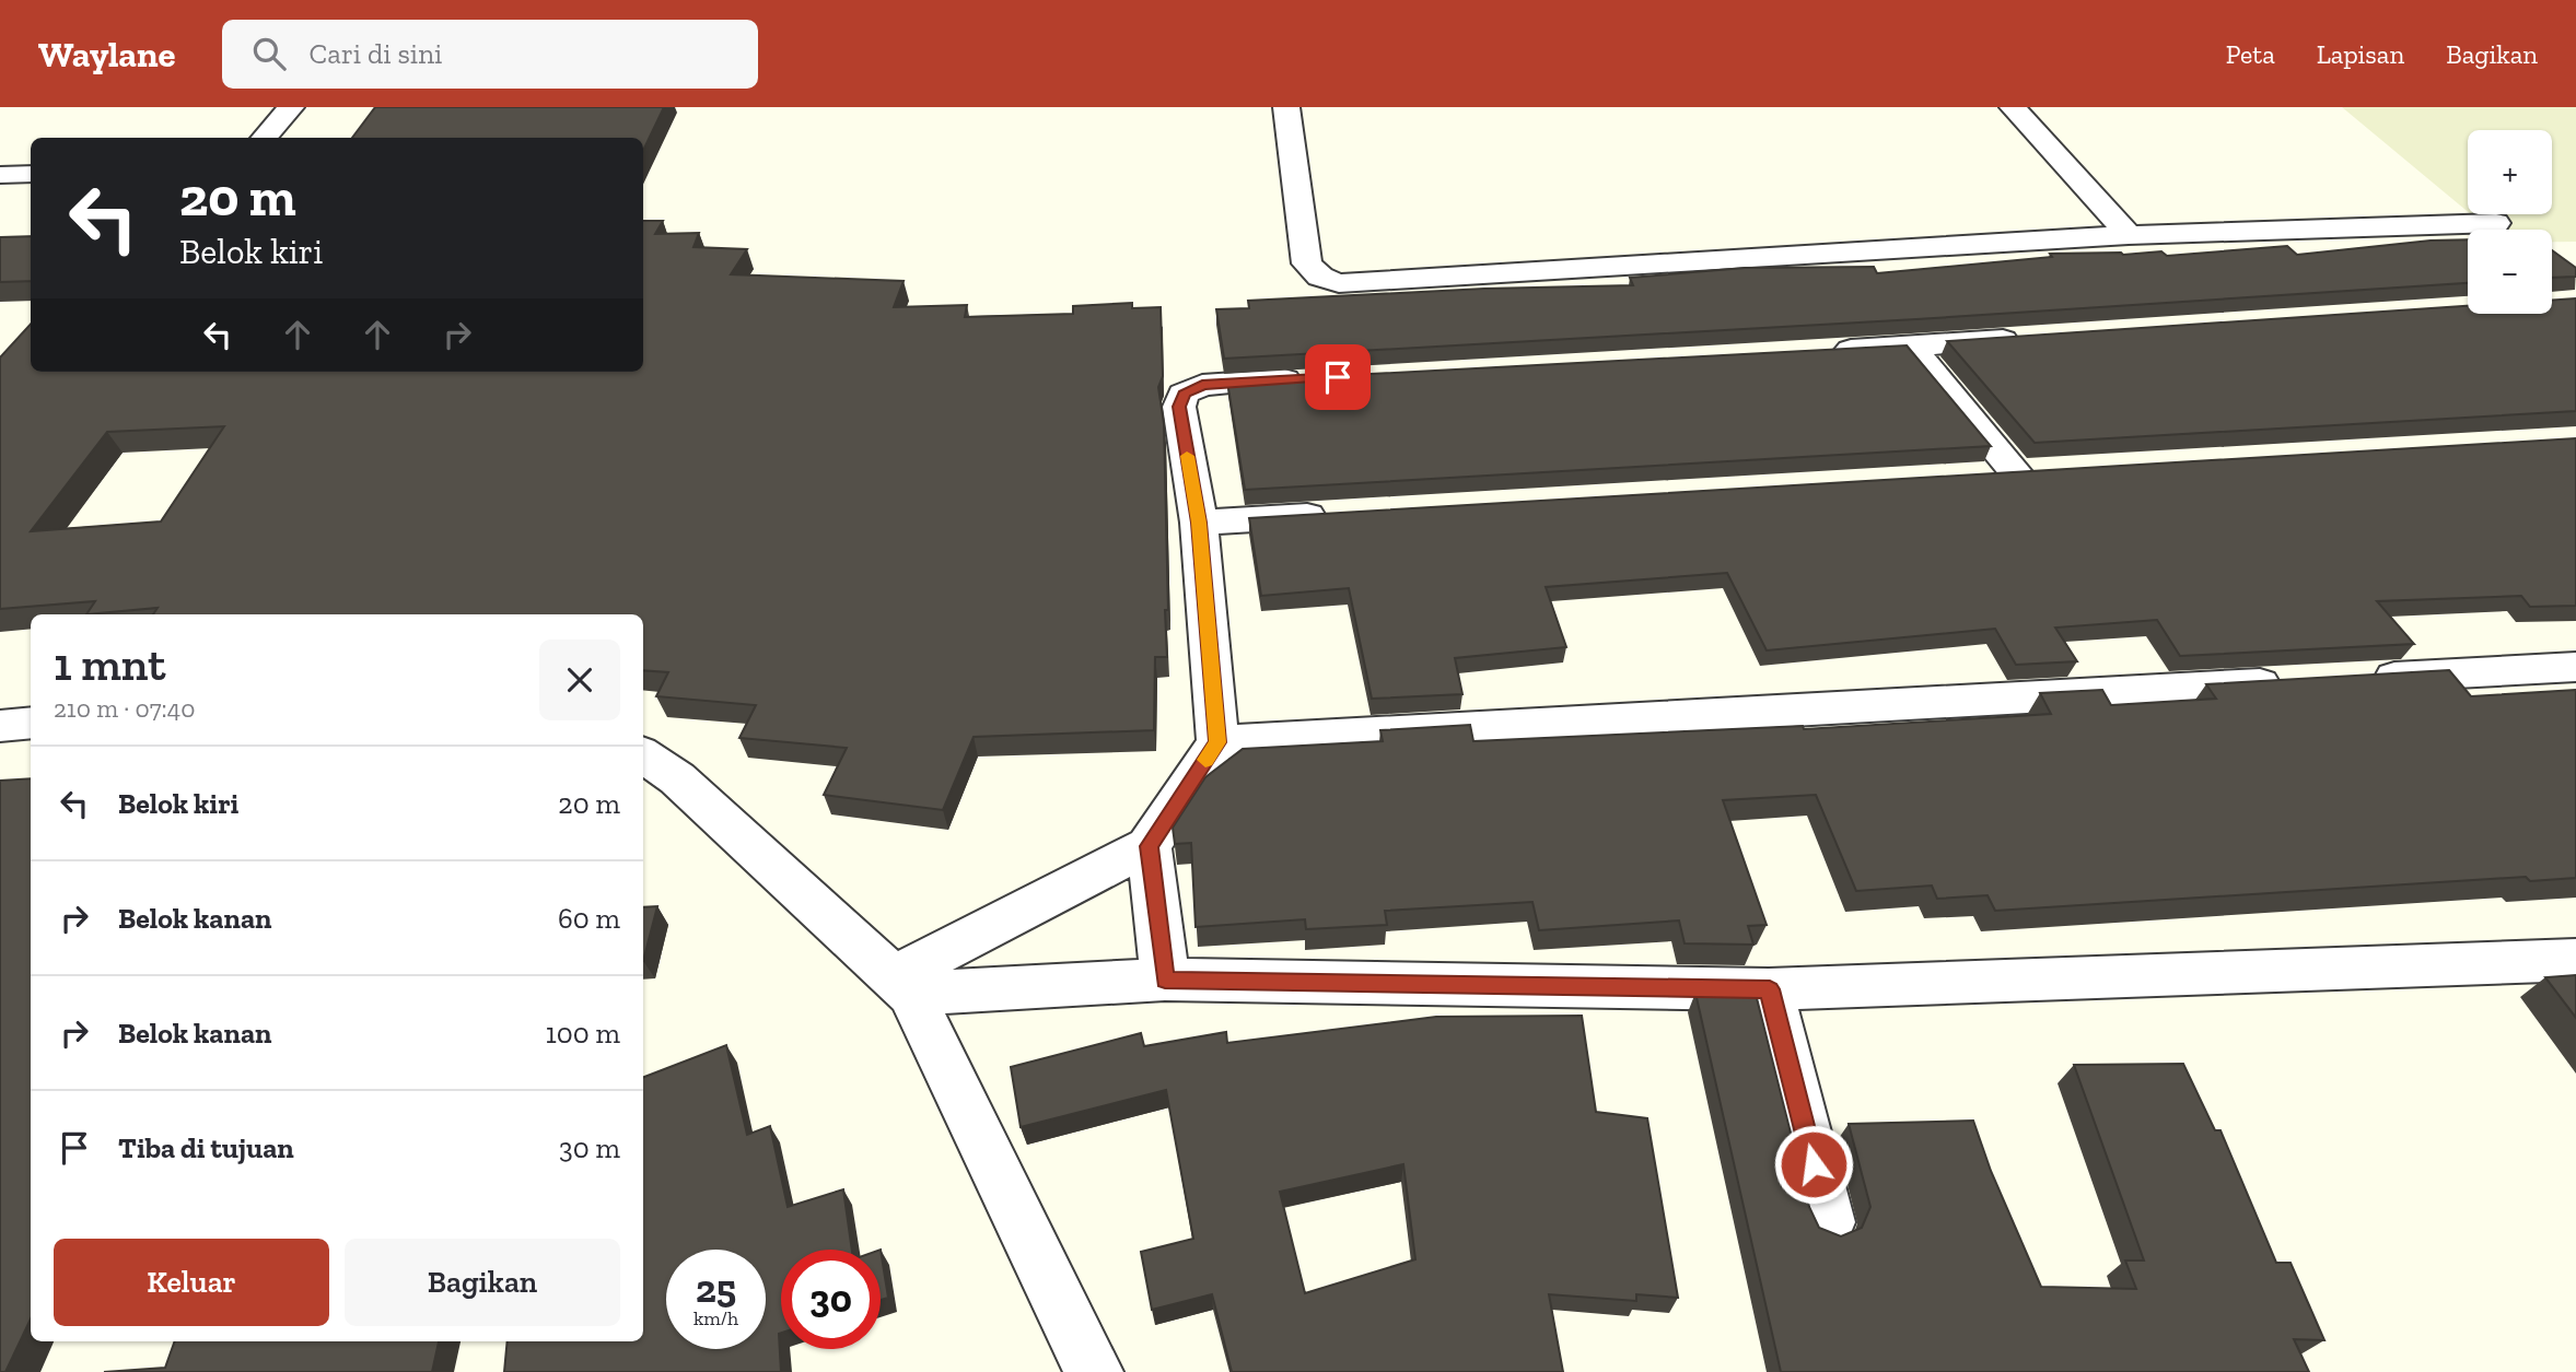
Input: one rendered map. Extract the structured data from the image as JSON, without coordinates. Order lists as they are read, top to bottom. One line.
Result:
{"page":{"header":"Waylane","search":"Cari di sini","nav":["Peta","Lapisan","Bagikan"],"map_buttons":["+","−"],"turn":["20 m","Belok kiri"],"heading":["1 mnt","210 m · 07:40"],"list":[{"name":"Belok kiri","value":"20 m"},{"name":"Belok kanan","value":"60 m"},{"name":"Belok kanan","value":"100 m"},{"name":"Tiba di tujuan","value":"30 m"}],"buttons":["Keluar","Bagikan"],"speed":"25 km/h","limit":"30"}}
